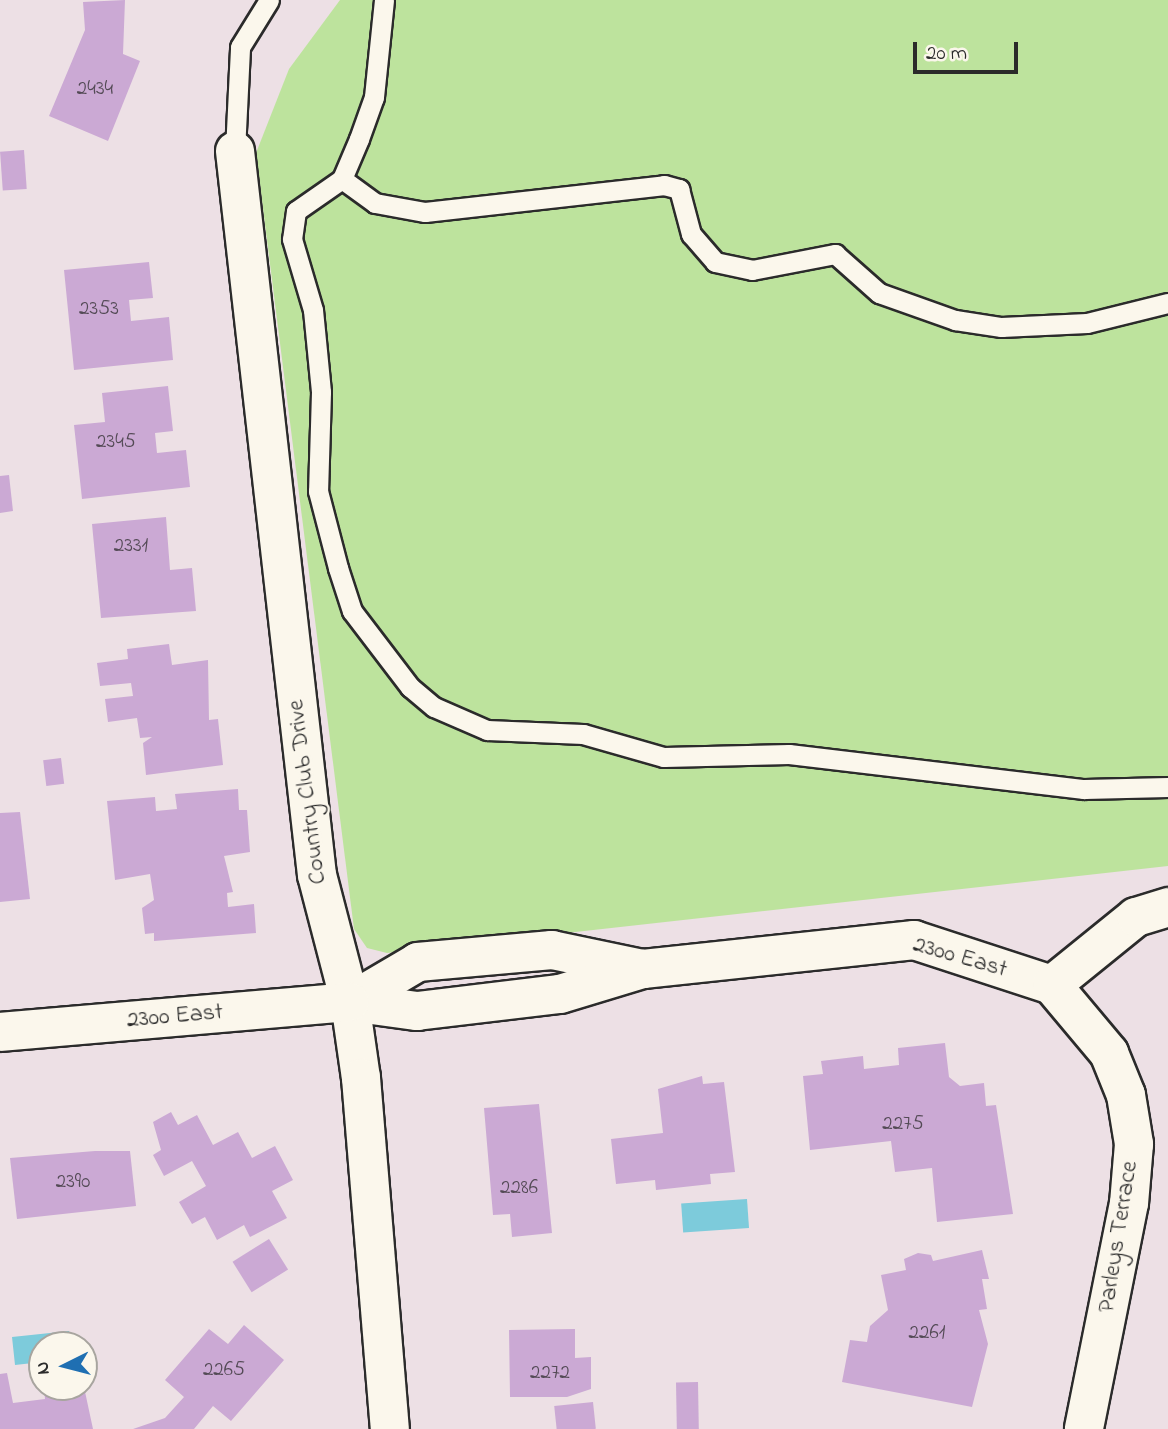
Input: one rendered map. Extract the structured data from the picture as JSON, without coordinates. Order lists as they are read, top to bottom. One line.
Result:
{"streets":{"street":["Country Club Drive","2300 East","Parleys Terrace"]},"crossings":[["Country Club Drive","2300 East"],["2300 East","Parleys Terrace"]],"house_numbers":["2434","2353","2345","2331","2275","2390","2286","2261","2265","2272"],"scale_bar":"20 m","north":"left"}
